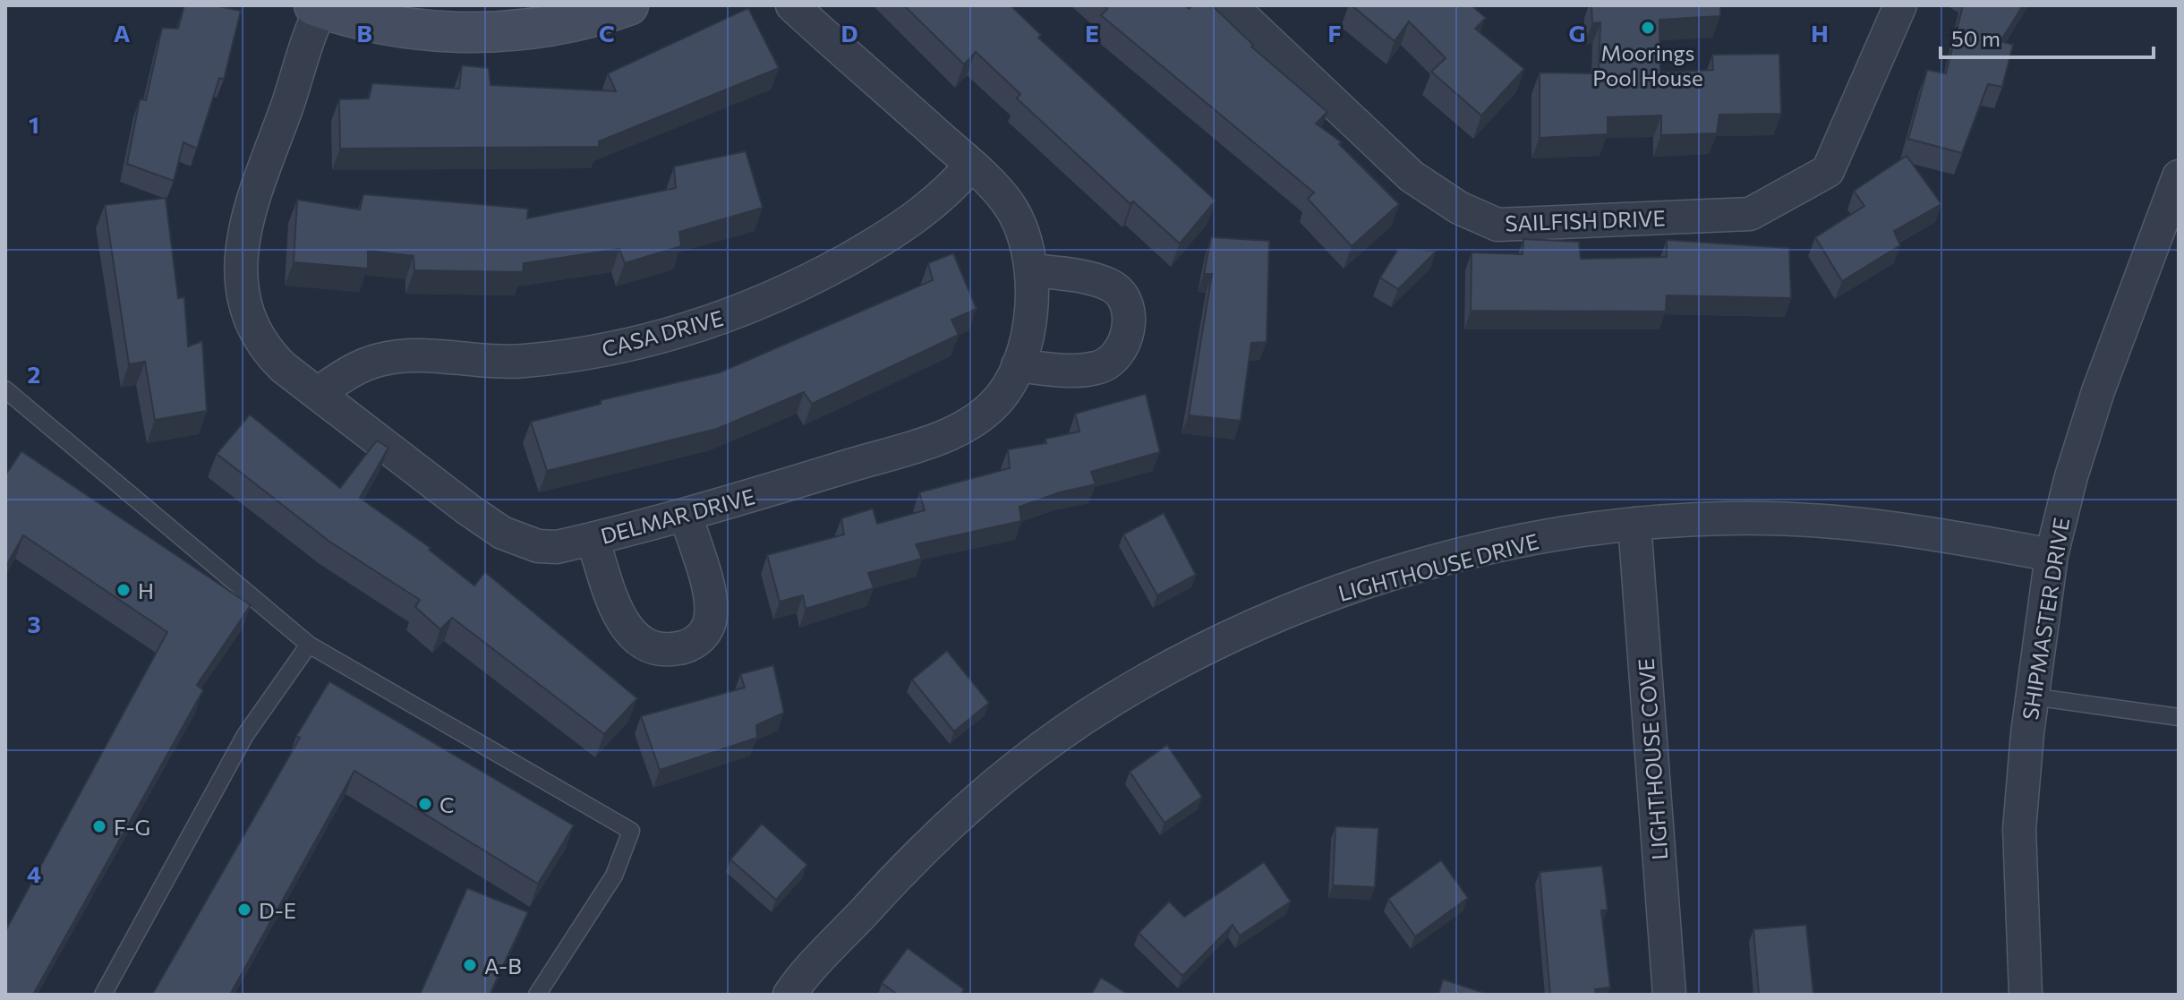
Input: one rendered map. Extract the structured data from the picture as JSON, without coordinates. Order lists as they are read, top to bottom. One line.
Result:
{"streets":{"street":["SAILFISH DRIVE","CASA DRIVE","DELMAR DRIVE","LIGHTHOUSE DRIVE","SHIPMASTER DRIVE","LIGHTHOUSE COVE"]},"crossings":[["CASA DRIVE","DELMAR DRIVE"],["LIGHTHOUSE DRIVE","SHIPMASTER DRIVE"],["LIGHTHOUSE DRIVE","LIGHTHOUSE COVE"]],"places":["Moorings Pool House","H","C","F-G","D-E","A-B"],"scale_bar":"50 m","grid":{"columns":["A","B","C","D","E","F","G","H"],"rows":["1","2","3","4"]}}
